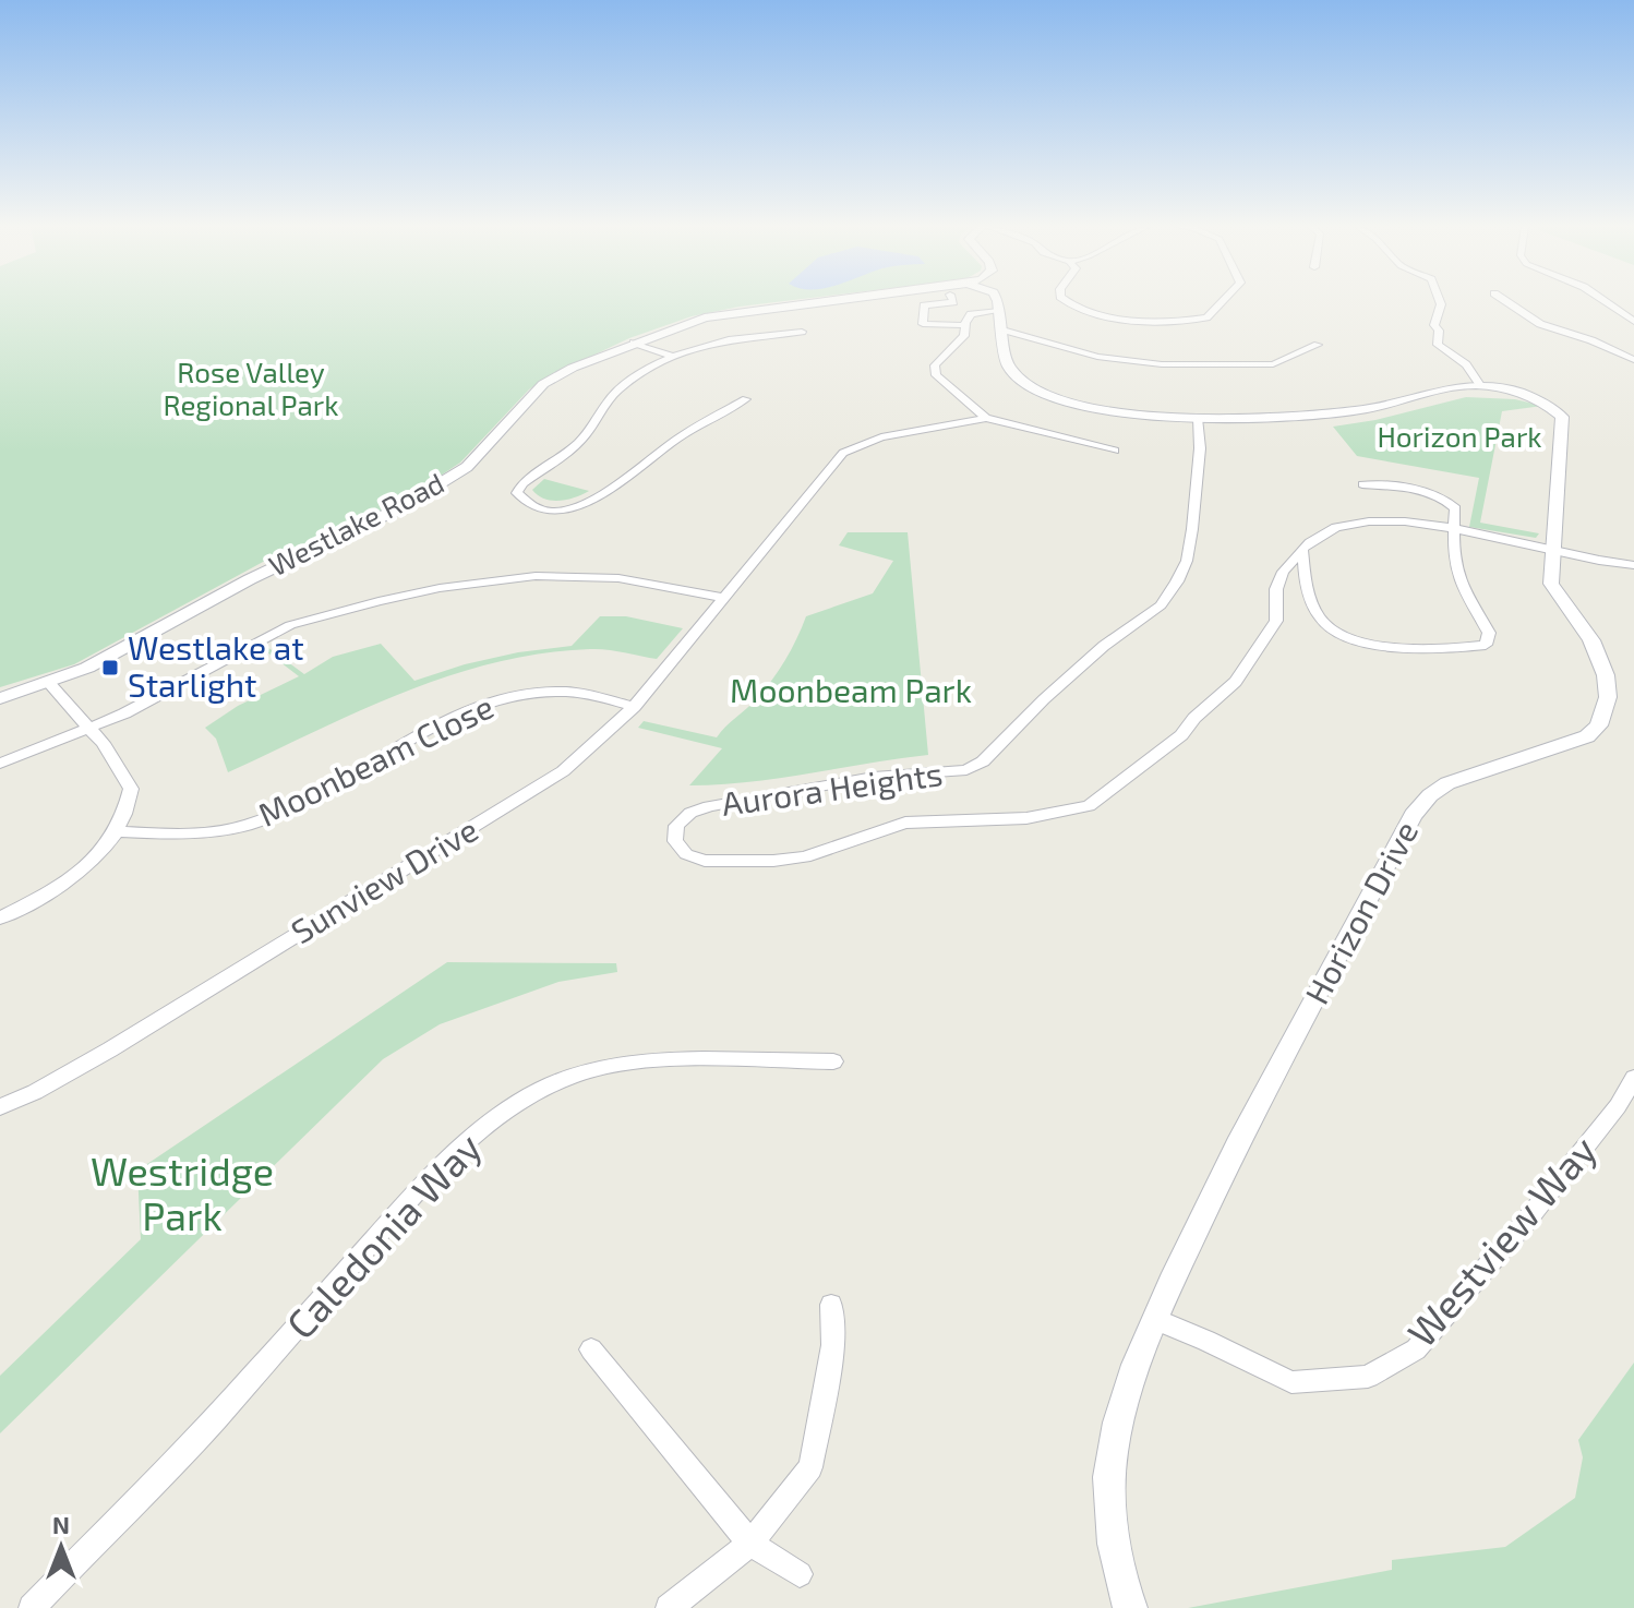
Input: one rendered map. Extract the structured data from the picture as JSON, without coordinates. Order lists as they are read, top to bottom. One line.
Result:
{"streets":{"street":["Westlake Road","Moonbeam Close","Aurora Heights","Sunview Drive","Horizon Drive","Caledonia Way","Westview Way"]},"crossings":[["Moonbeam Close","Sunview Drive"],["Aurora Heights","Horizon Drive"],["Horizon Drive","Westview Way"]],"parks":["Rose Valley Regional Park","Horizon Park","Moonbeam Park","Westridge Park"],"places":{"transit":["Westlake at Starlight"]},"north":"top"}
